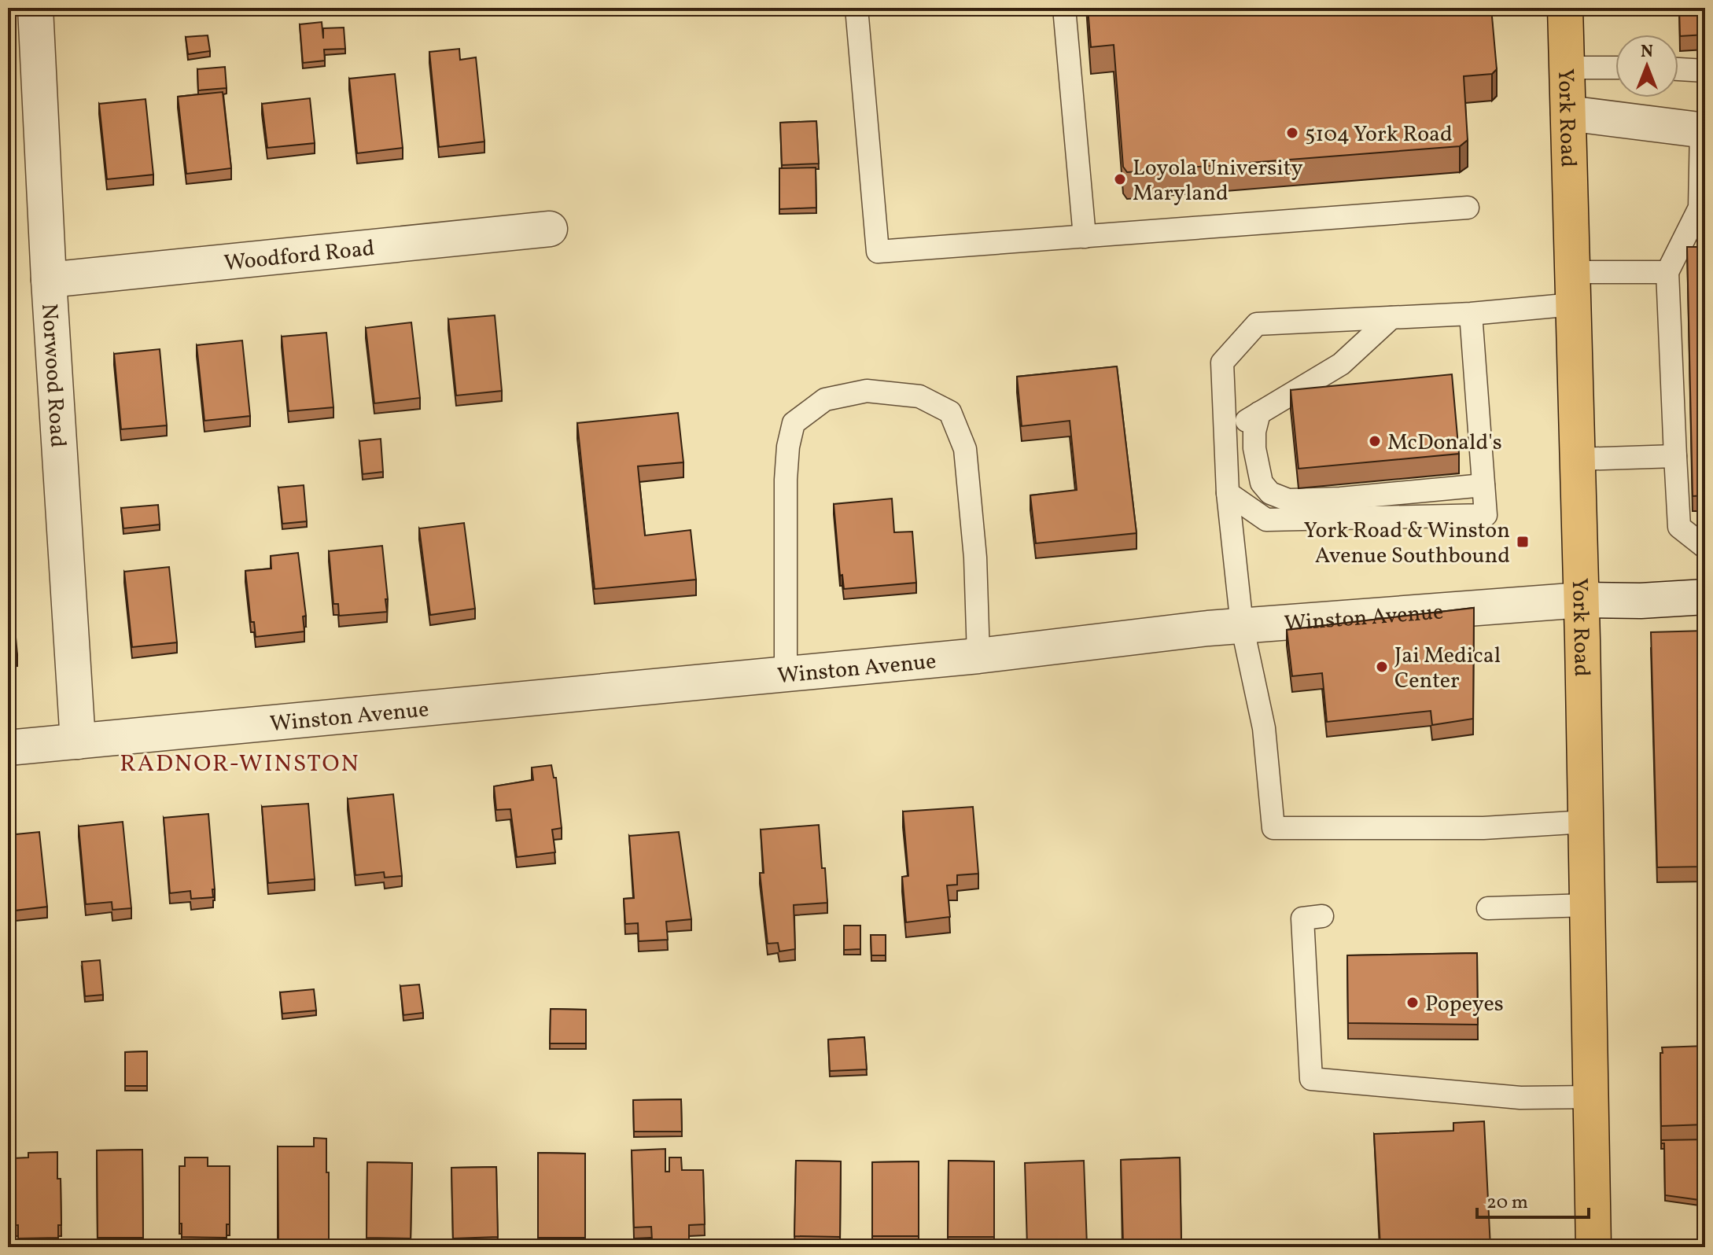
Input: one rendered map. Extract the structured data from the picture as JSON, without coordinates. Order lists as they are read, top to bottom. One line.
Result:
{"streets":{"main road":["York Road"],"street":["Woodford Road","Norwood Road","Winston Avenue"]},"crossings":[["York Road","Winston Avenue"],["Woodford Road","Norwood Road"],["Norwood Road","Winston Avenue"]],"districts":["RADNOR-WINSTON"],"places":{"other":["5104 York Road","Loyola University Maryland","McDonald's","Jai Medical Center","Popeyes"],"transit":["York Road & Winston Avenue Southbound"]},"scale_bar":"20 m","north":"top"}
